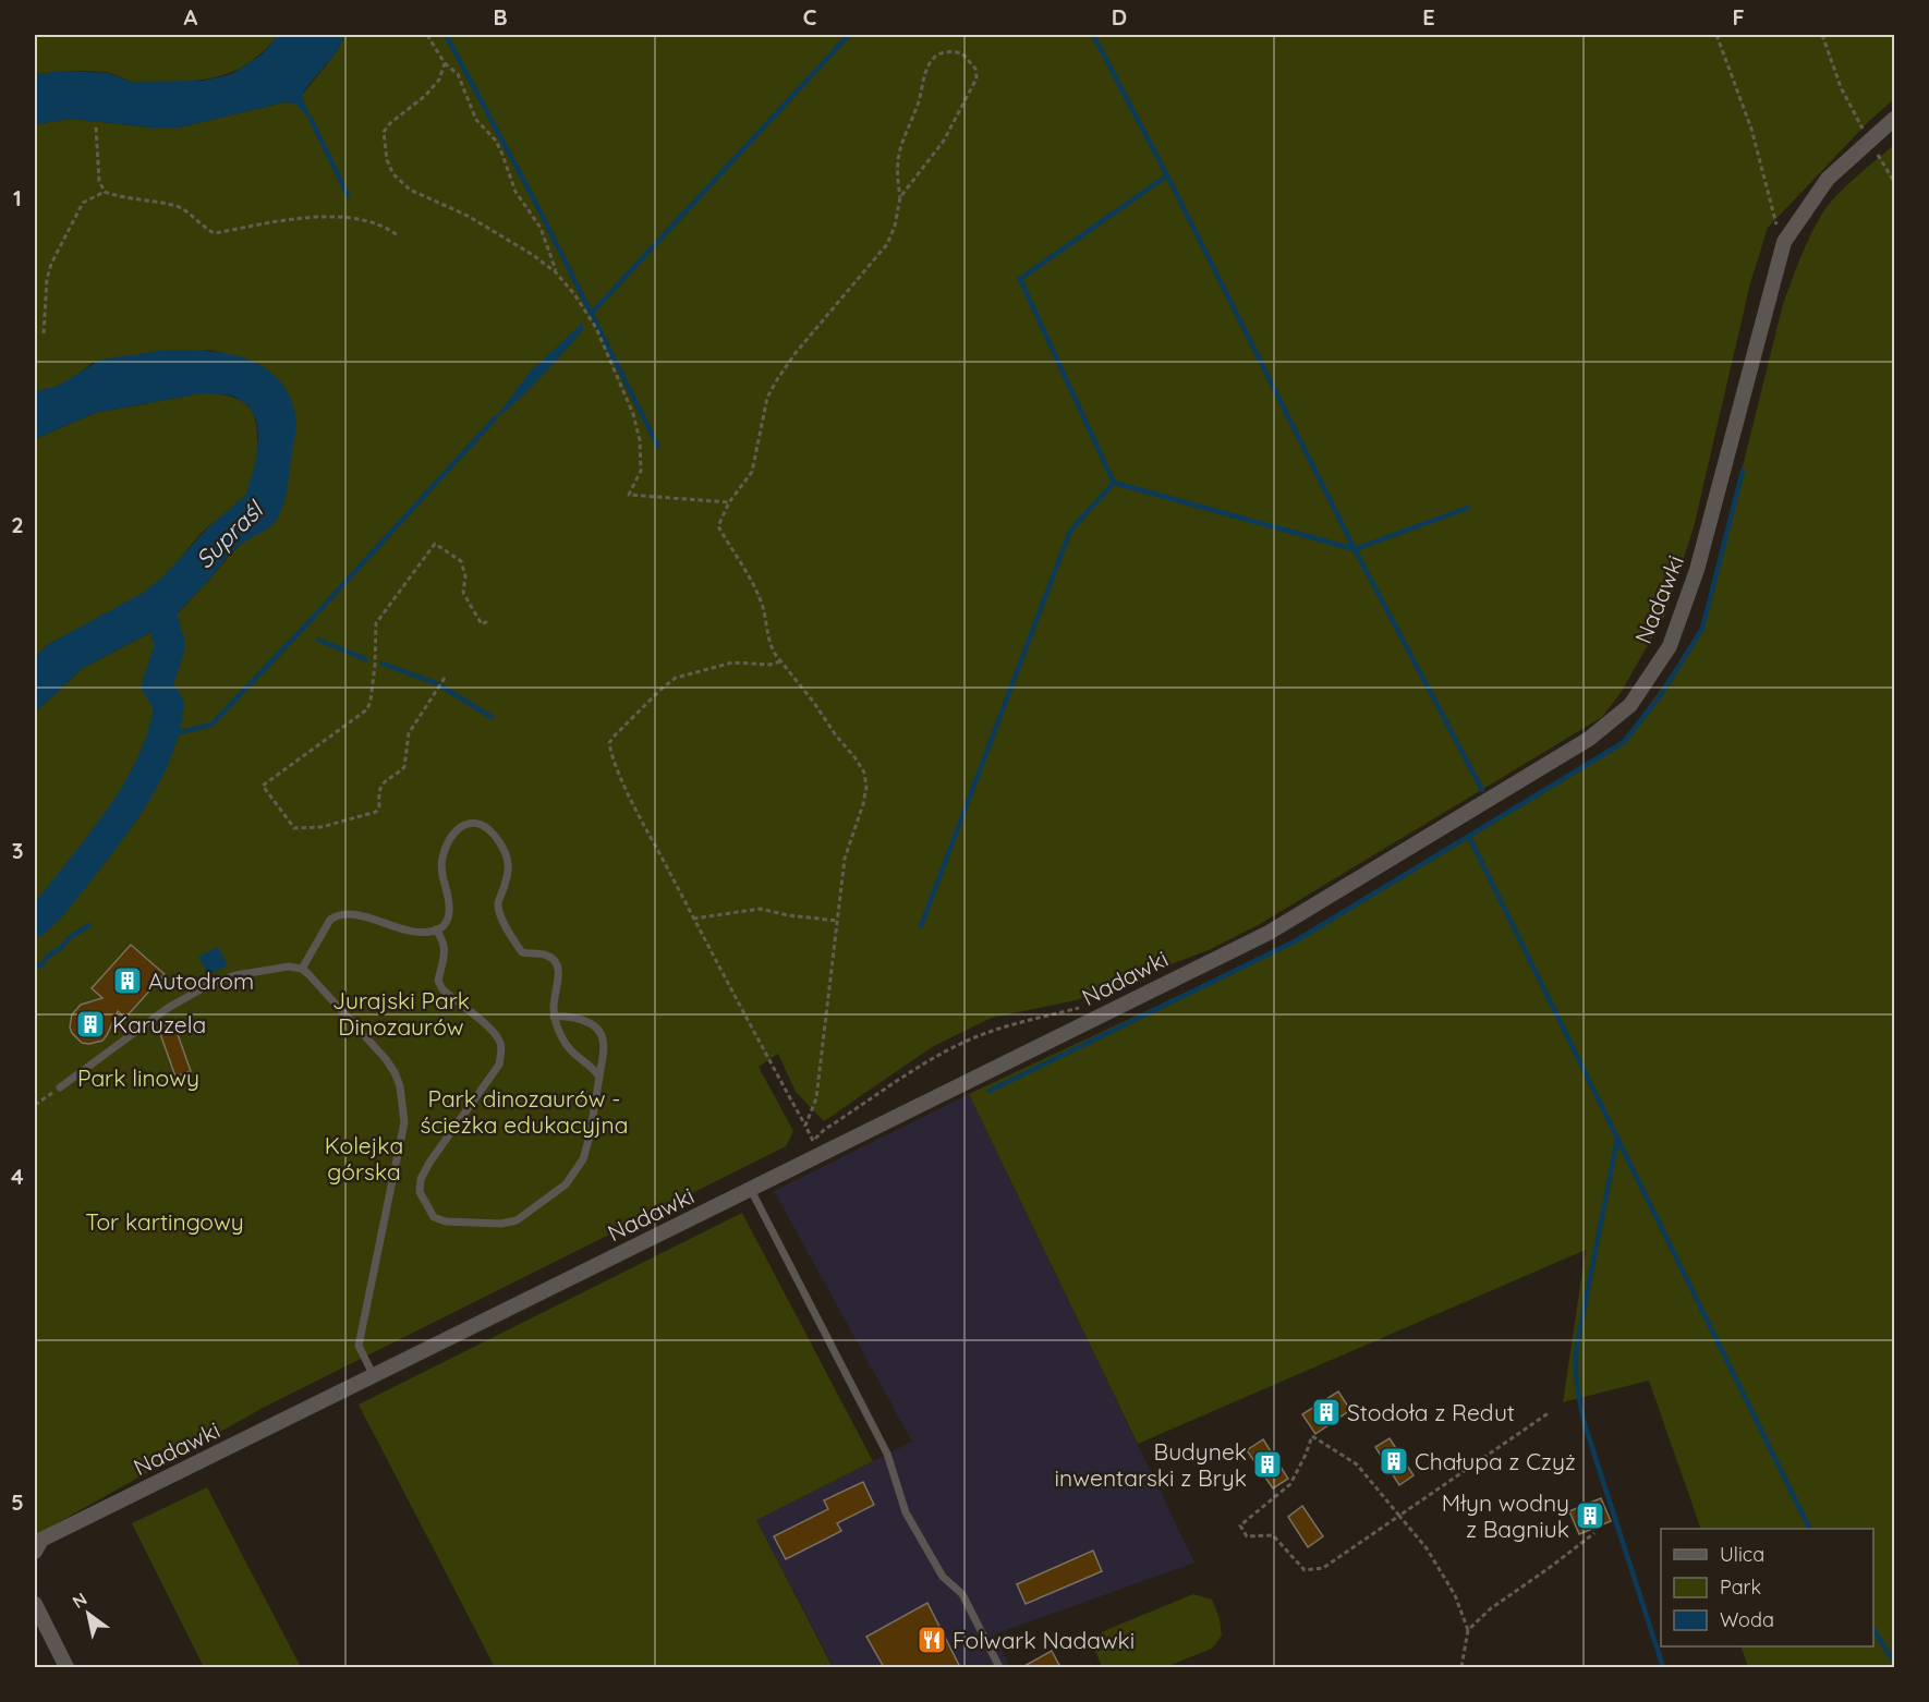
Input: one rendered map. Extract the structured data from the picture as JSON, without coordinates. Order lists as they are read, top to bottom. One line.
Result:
{"streets":{"street":["Nadawki"]},"water":["Supraśl"],"parks":["Jurajski Park Dinozaurów","Park linowy","Park dinozaurów - ścieżka edukacyjna","Kolejka górska","Tor kartingowy"],"places":{"building":["Autodrom","Karuzela","Stodoła z Redut","Chałupa z Czyż","Budynek inwentarski z Bryk","Młyn wodny z Bagniuk"],"restaurant":["Folwark Nadawki"]},"legend":["Ulica","Park","Woda"],"north":"top left","grid":{"columns":["A","B","C","D","E","F"],"rows":["1","2","3","4","5"]}}
